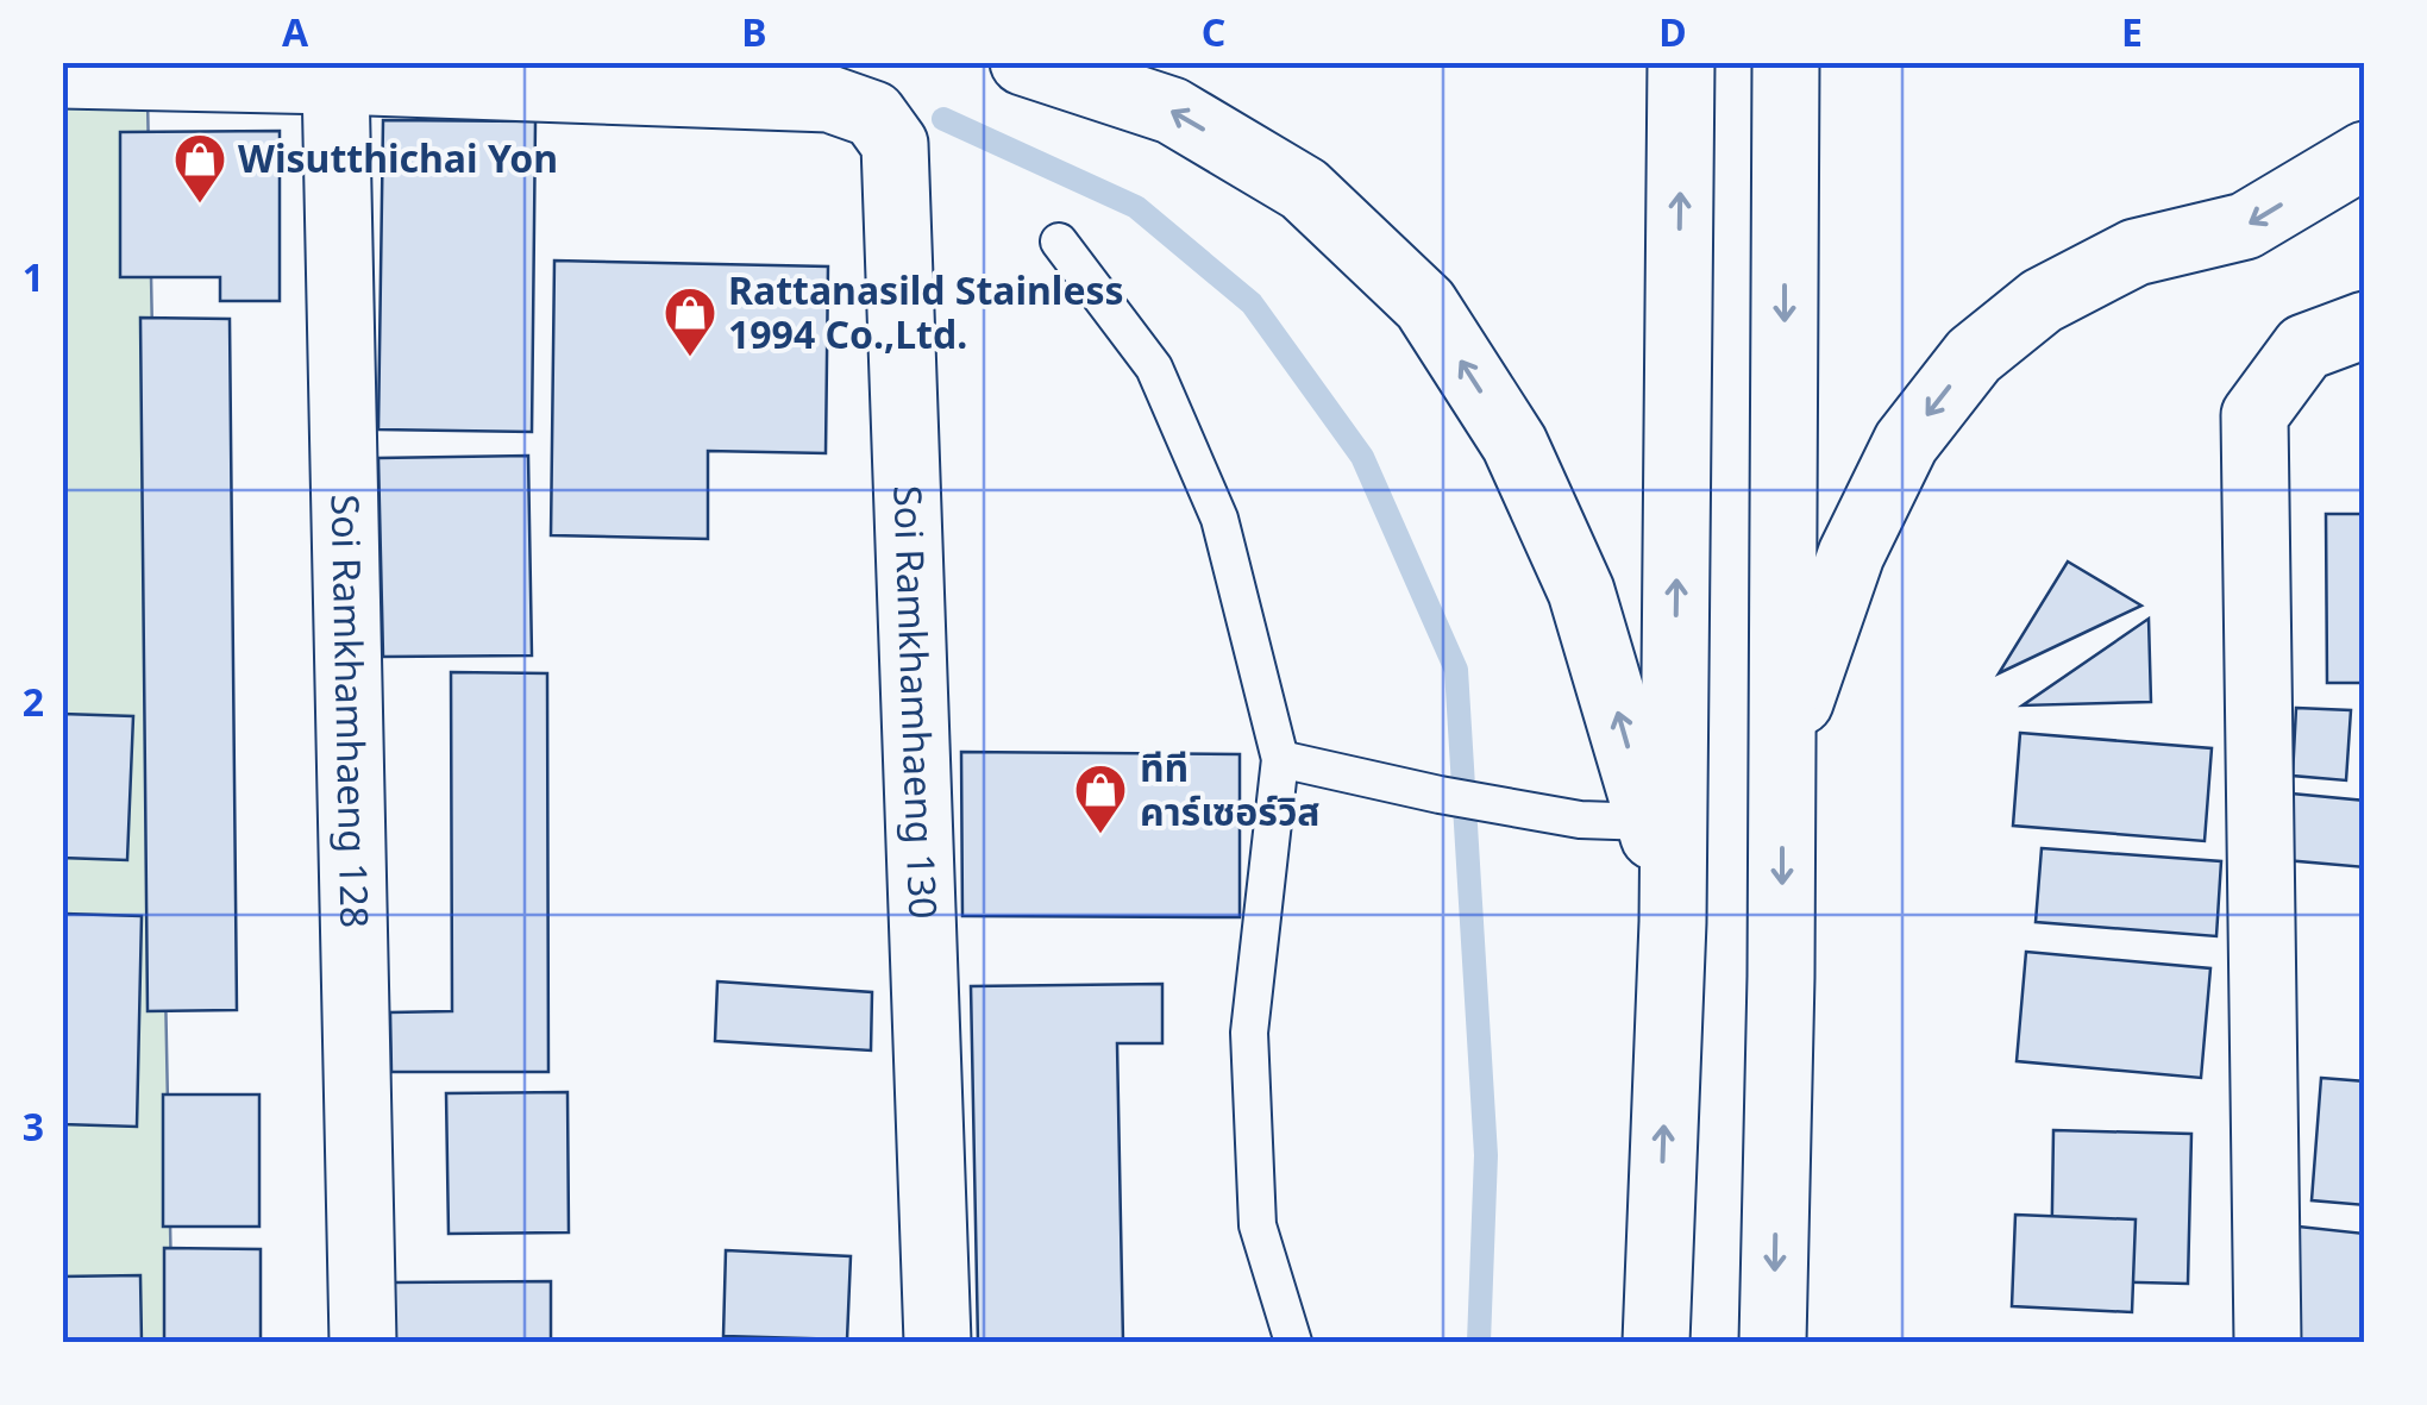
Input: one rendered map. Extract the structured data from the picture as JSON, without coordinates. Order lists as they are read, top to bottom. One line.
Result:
{"streets":{"main road":["Soi Ramkhamhaeng 130","Soi Ramkhamhaeng 128"]},"crossings":[["Soi Ramkhamhaeng 130","Soi Ramkhamhaeng 128"]],"places":{"shop":["Wisutthichai Yon","Rattanasild Stainless 1994 Co.,Ltd.","ทีที คาร์เซอร์วิส"]},"grid":{"columns":["A","B","C","D","E"],"rows":["1","2","3"]}}
